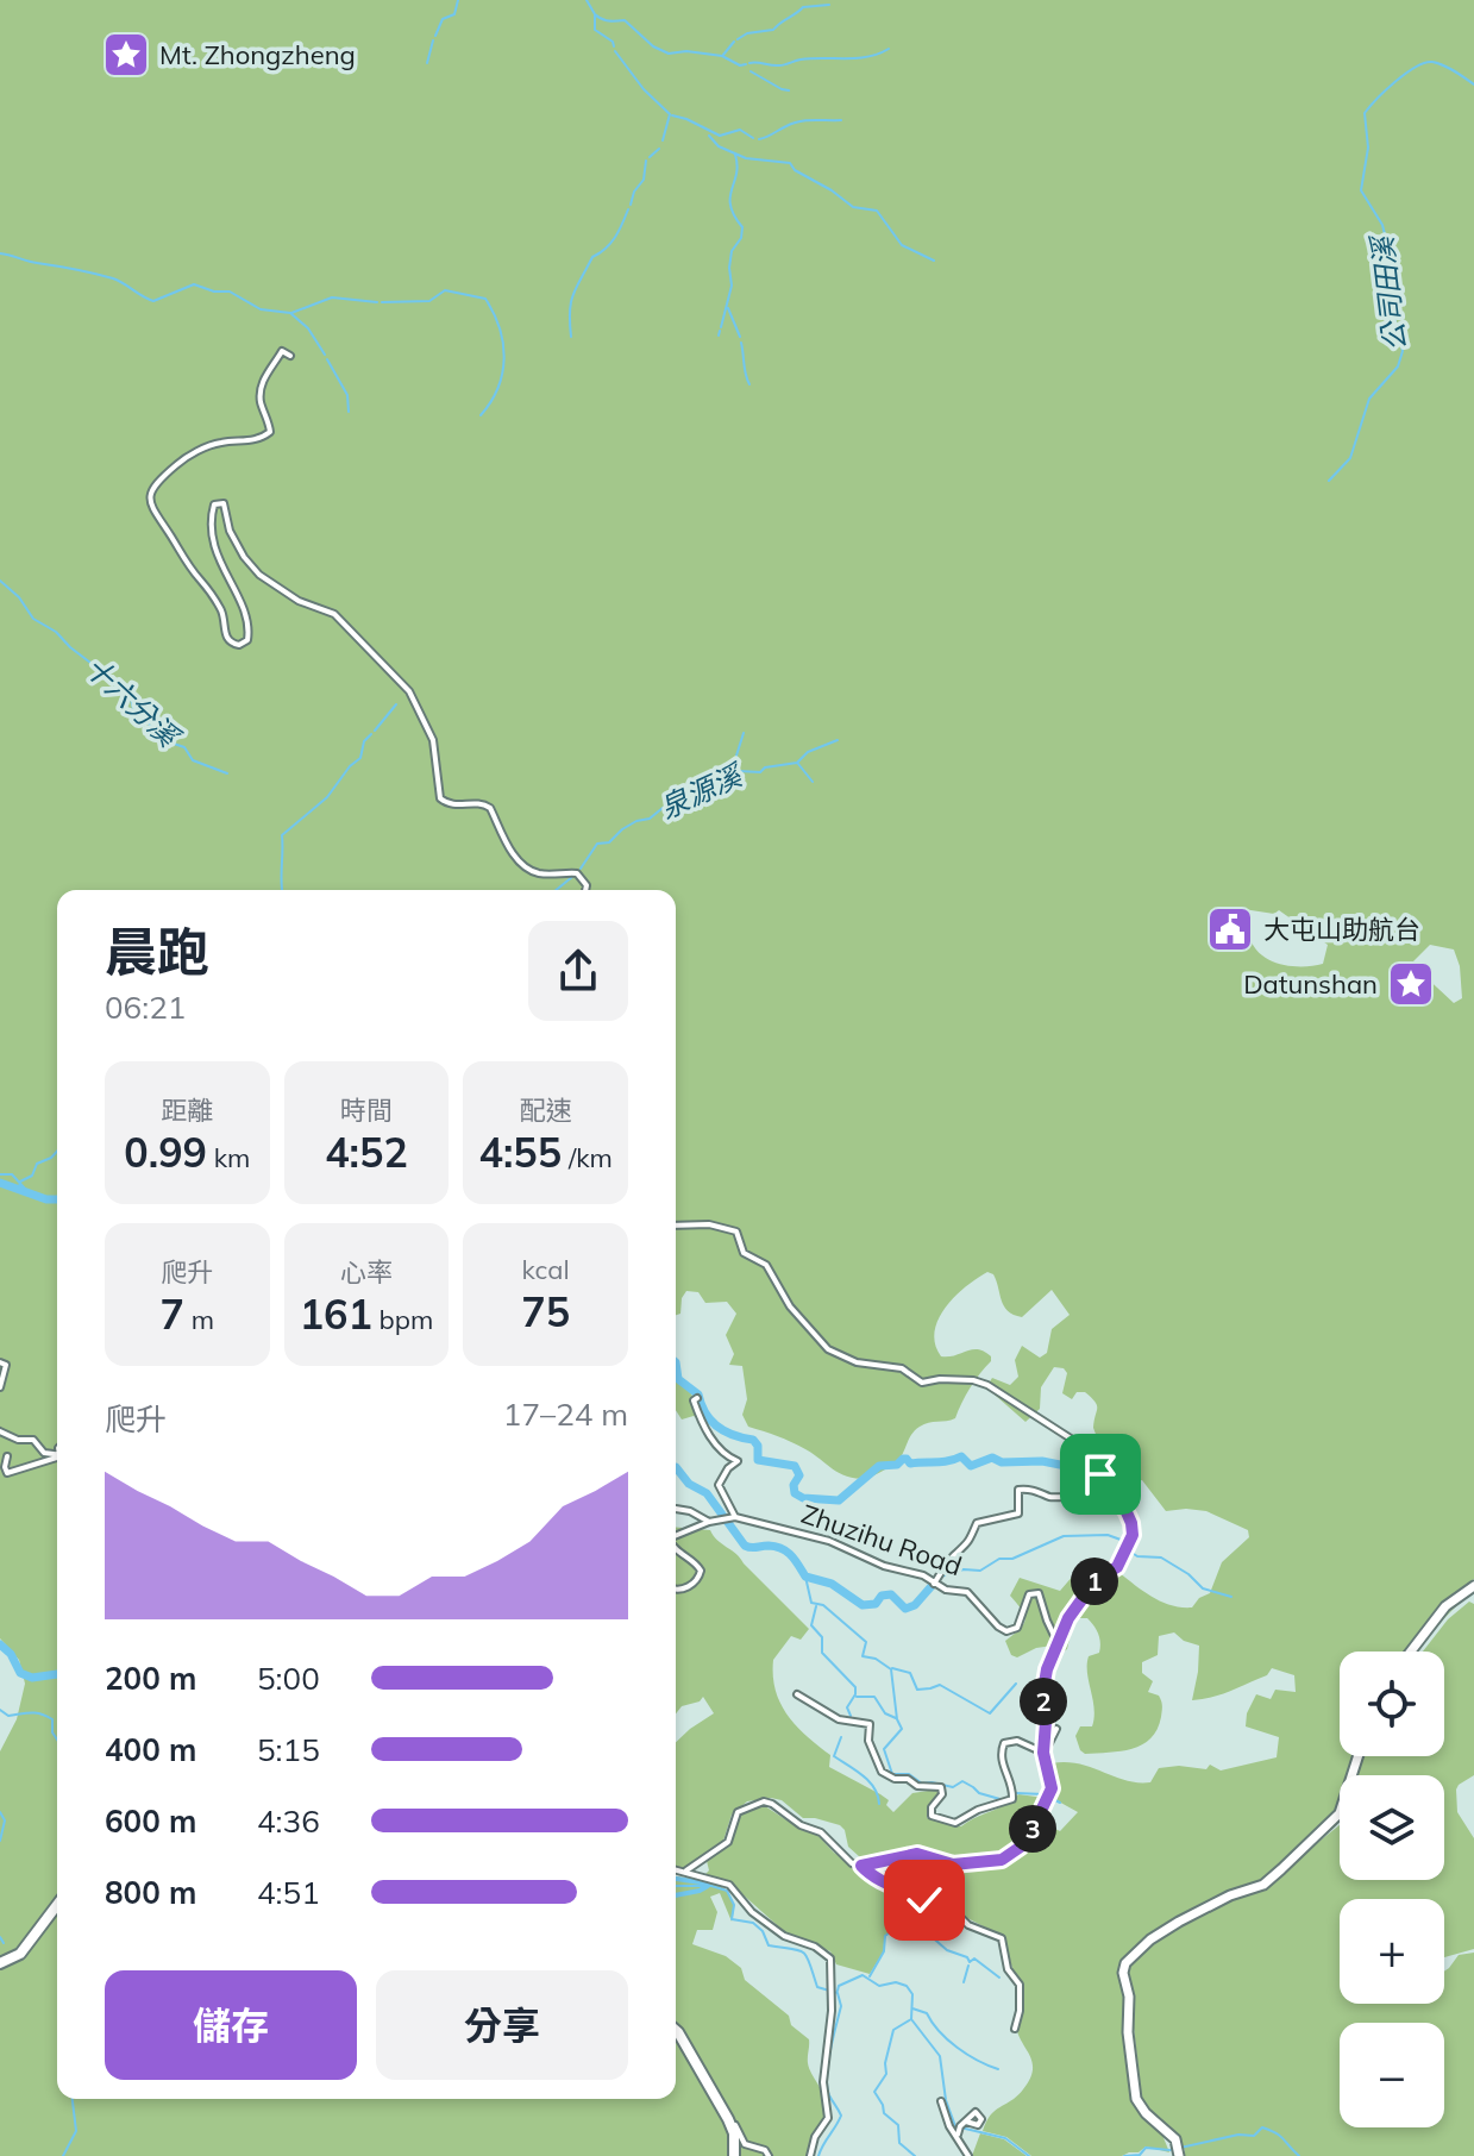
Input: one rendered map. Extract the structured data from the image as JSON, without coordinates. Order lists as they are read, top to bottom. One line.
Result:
{"streets":{"street":["Zhuzihu Road"]},"water":["公司田溪","十六分溪","泉源溪"],"places":{"place":["Mt. Zhongzheng","Datunshan"],"public building":["大屯山助航台"]},"page":{"heading":["晨跑","06:21"],"stats":[["距離","0.99 km"],["時間","4:52"],["配速","4:55 /km"],["爬升","7 m"],["心率","161 bpm"],["kcal","75"]],"chart":["爬升","17–24 m"],"pins":["1","2","3"],"list":[{"name":"200 m","note":"5:00"},{"name":"400 m","note":"5:15"},{"name":"600 m","note":"4:36"},{"name":"800 m","note":"4:51"}],"map_buttons":["+","−"],"buttons":["儲存","分享"]}}
